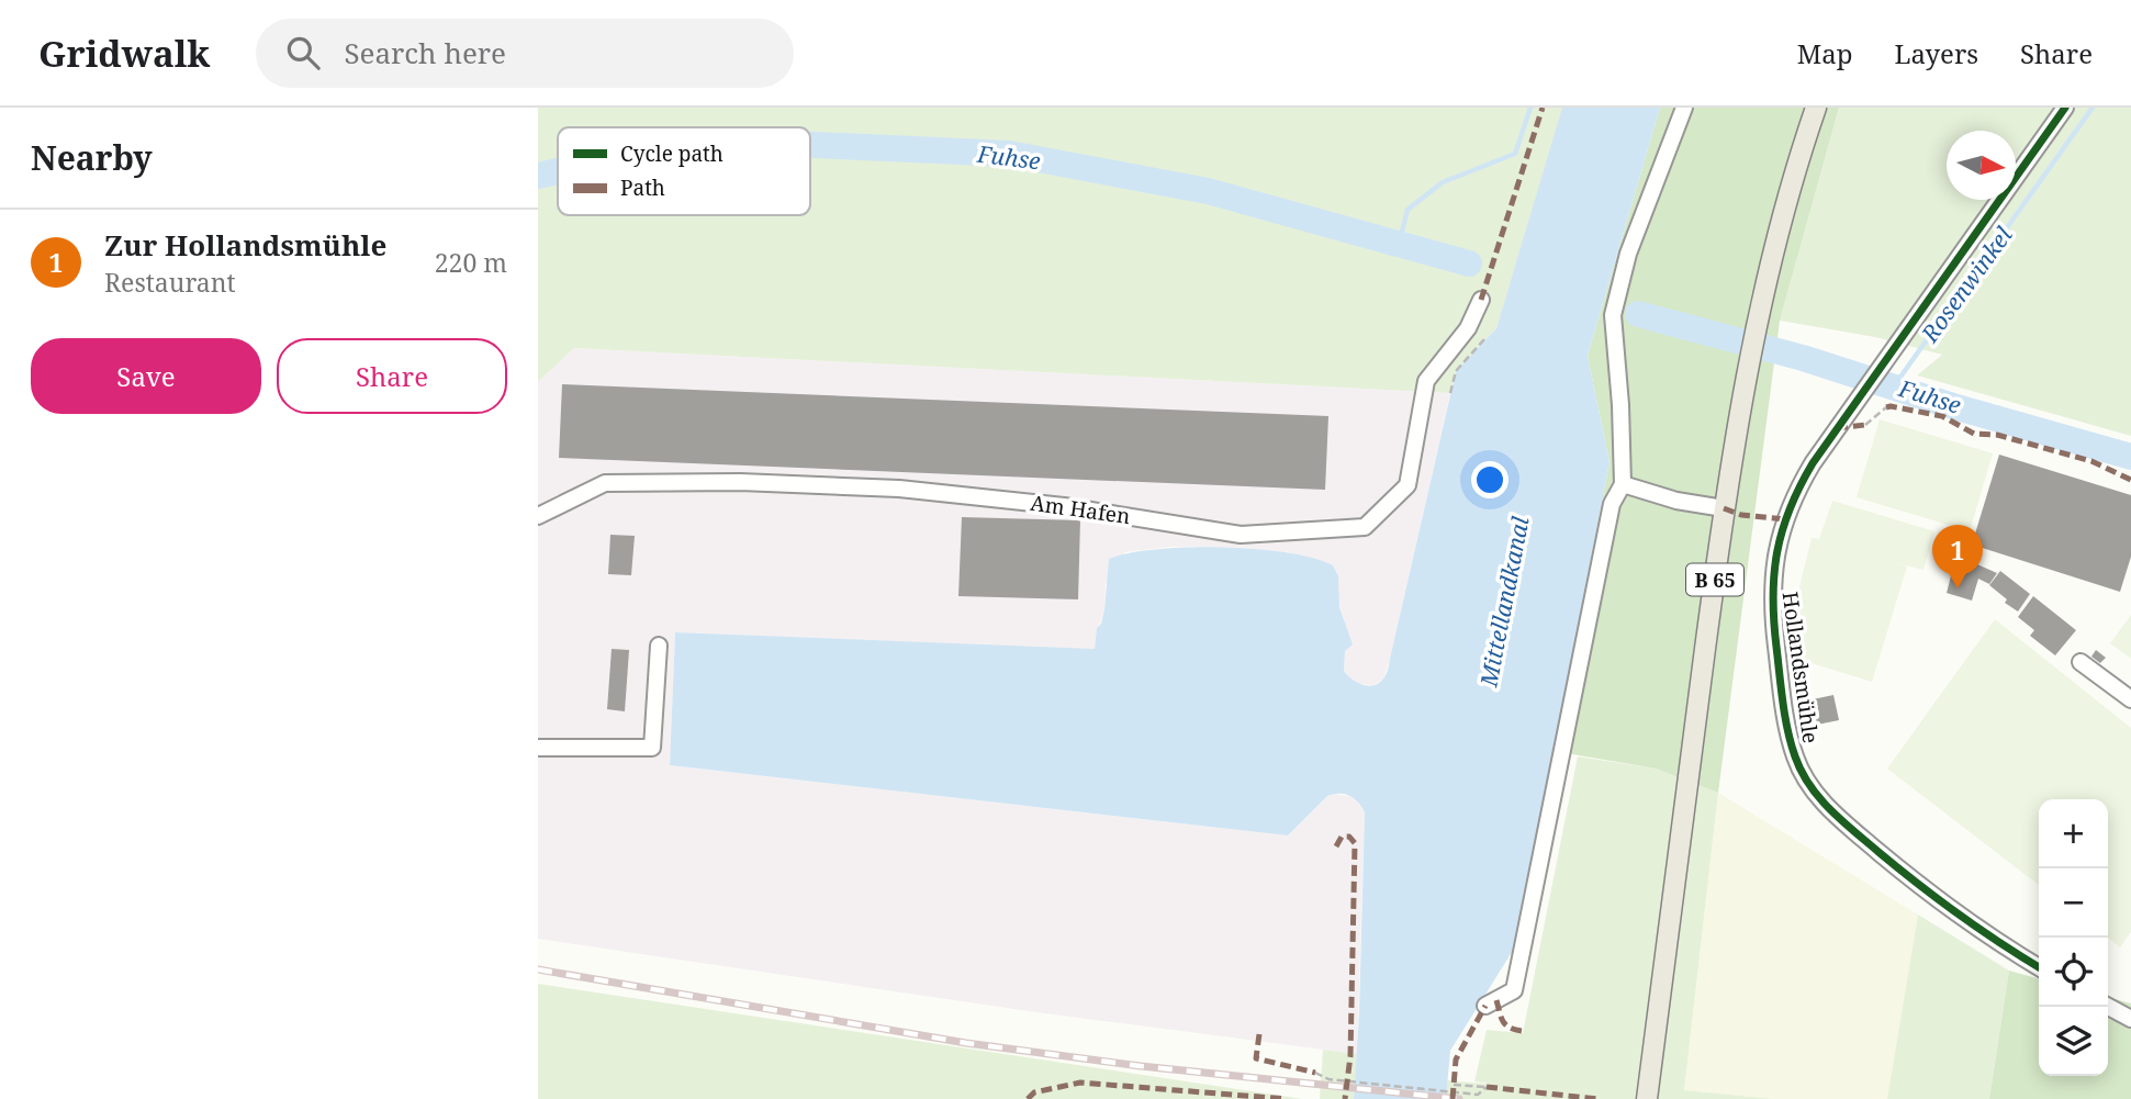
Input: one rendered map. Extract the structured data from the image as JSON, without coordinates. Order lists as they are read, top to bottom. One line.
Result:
{"streets":{"main road":["B 65"],"street":["Am Hafen","Hollandsmühle"]},"water":["Fuhse","Rosenwinkel","Mittellandkanal"],"legend":["Cycle path","Path"],"north":"right","page":{"header":"Gridwalk","search":"Search here","nav":["Map","Layers","Share"],"heading":"Nearby","list":[{"mark":"1","name":"Zur Hollandsmühle","note":"Restaurant","value":"220 m"}],"buttons":["Save","Share"],"pins":"1","map_buttons":["+","−"]}}
